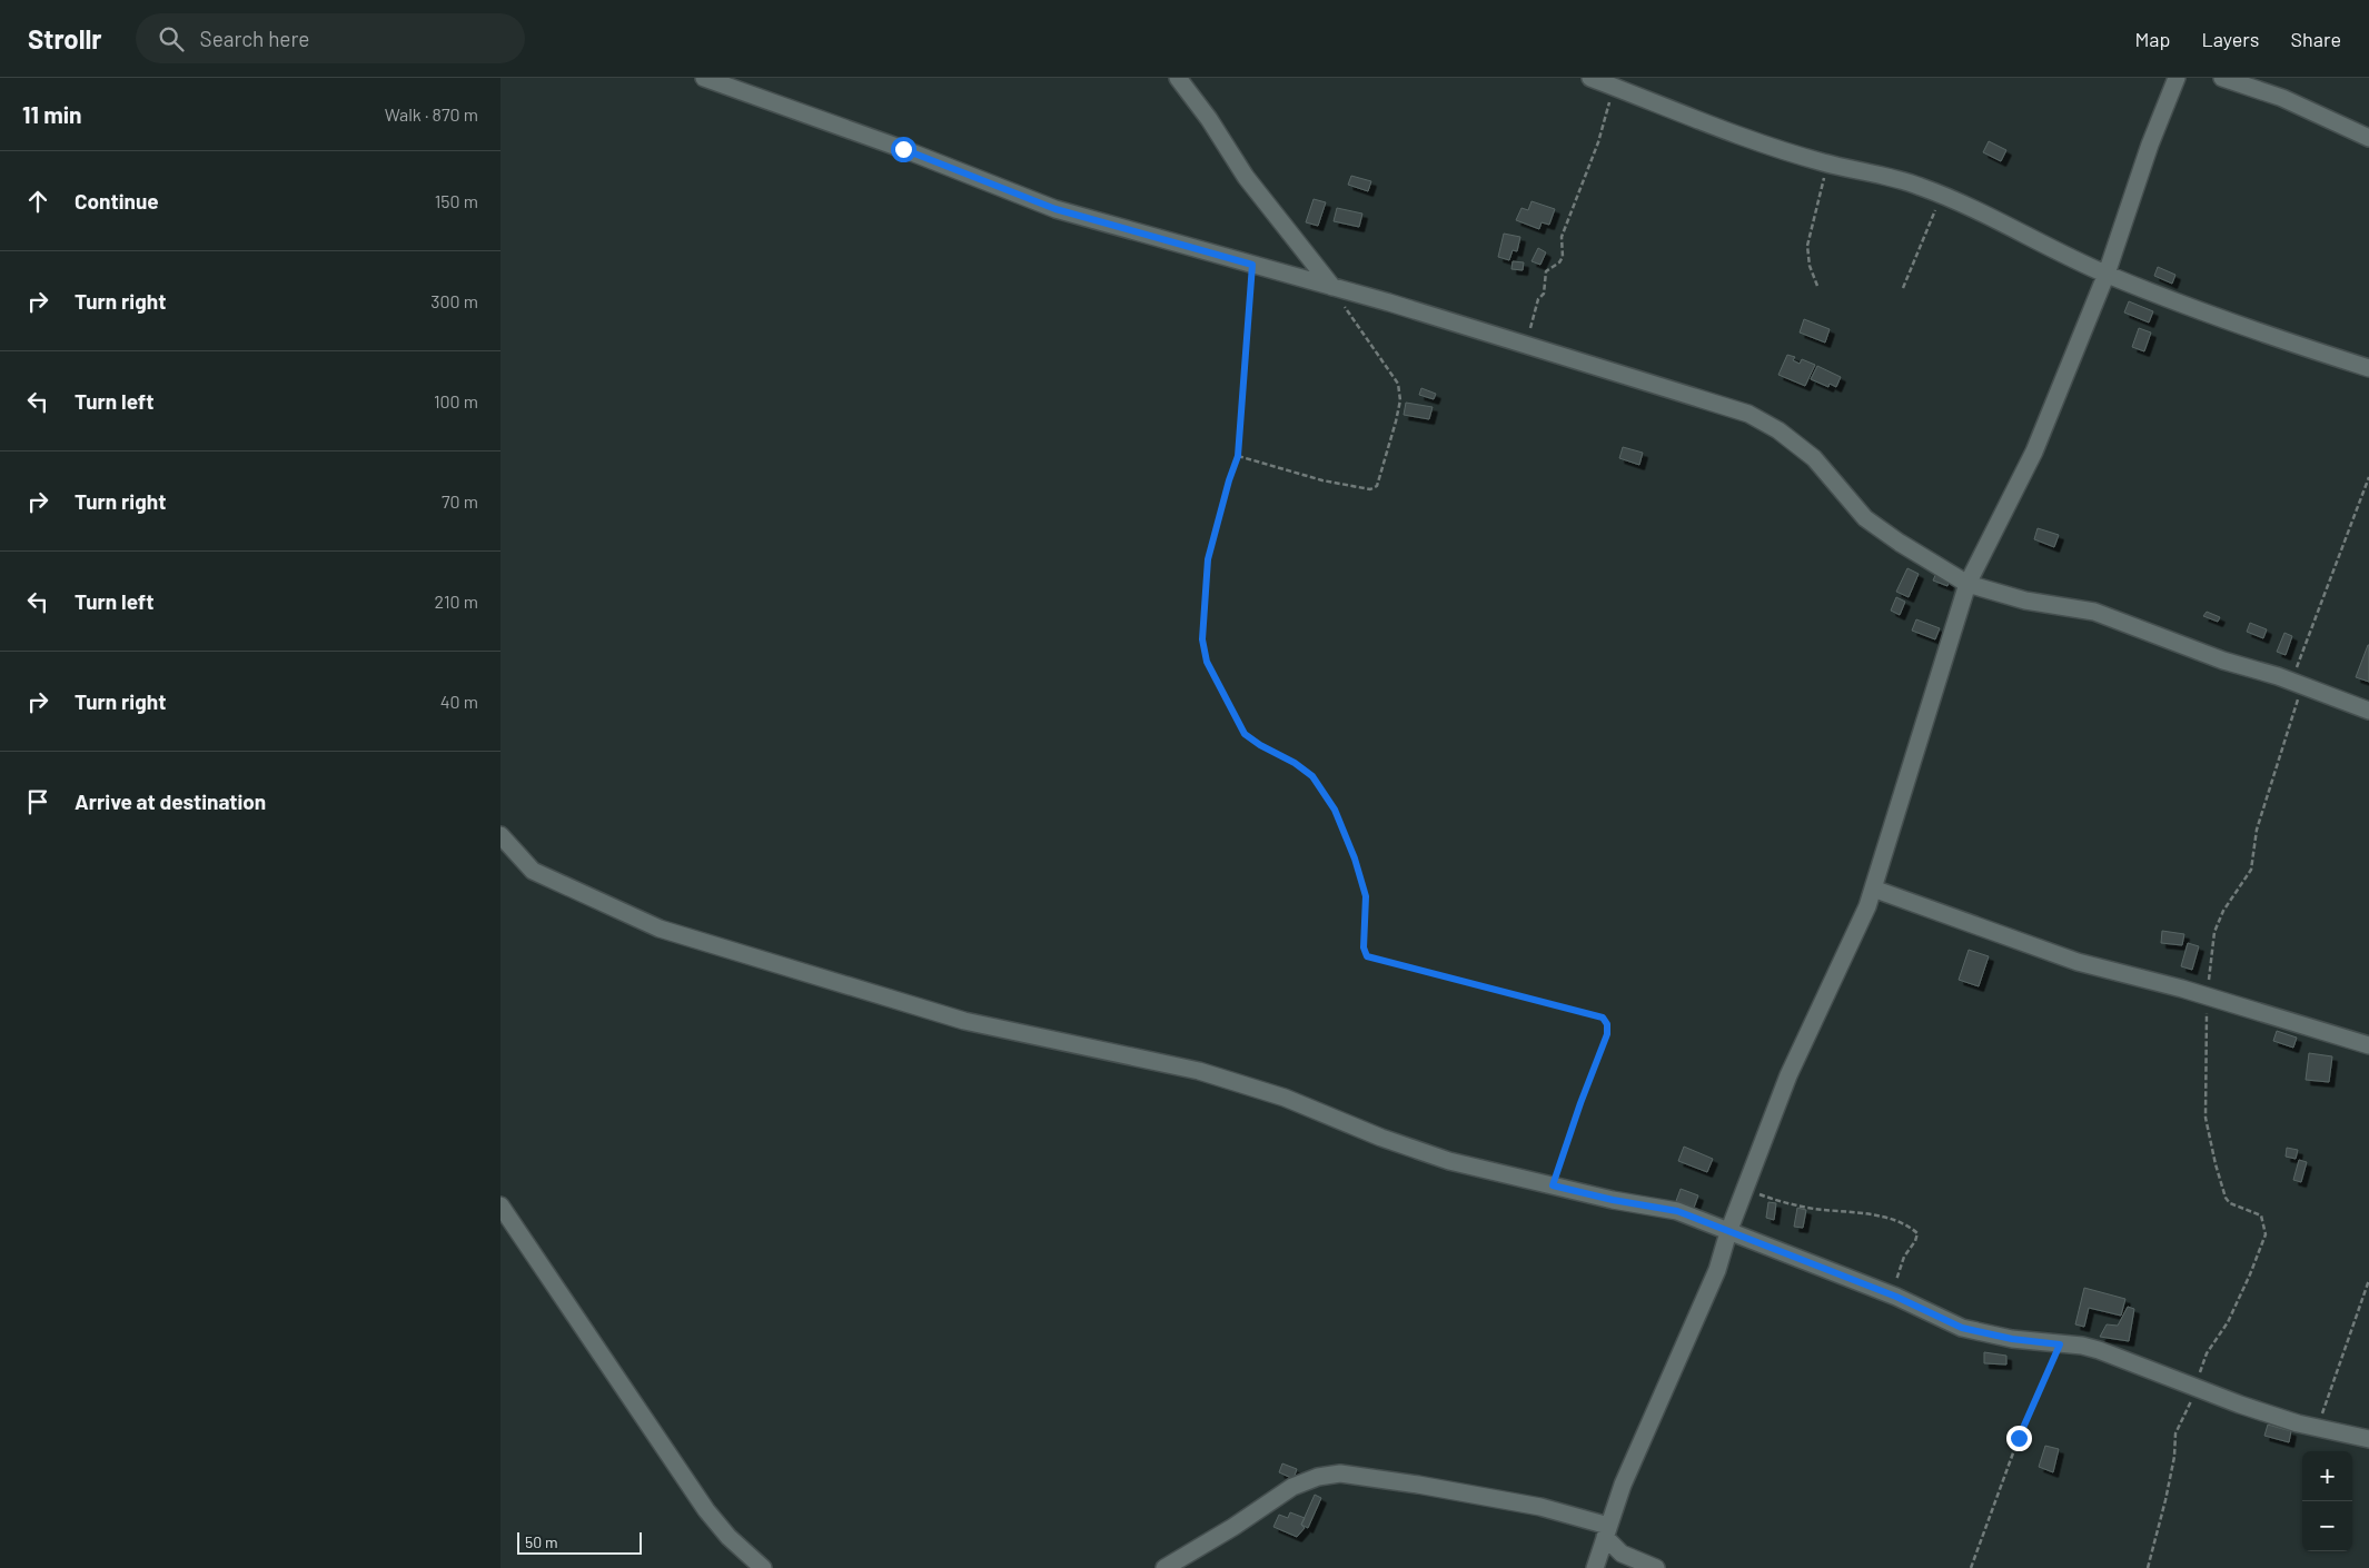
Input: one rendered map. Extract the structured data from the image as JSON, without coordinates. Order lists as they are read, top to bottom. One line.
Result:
{"scale_bar":"50 m","page":{"header":"Strollr","search":"Search here","nav":["Map","Layers","Share"],"heading":["11 min","Walk · 870 m"],"list":[["Continue","150 m"],["Turn right","300 m"],["Turn left","100 m"],["Turn right","70 m"],["Turn left","210 m"],["Turn right","40 m"],"Arrive at destination"],"map_buttons":["+","−"],"scale":"50 m"}}
